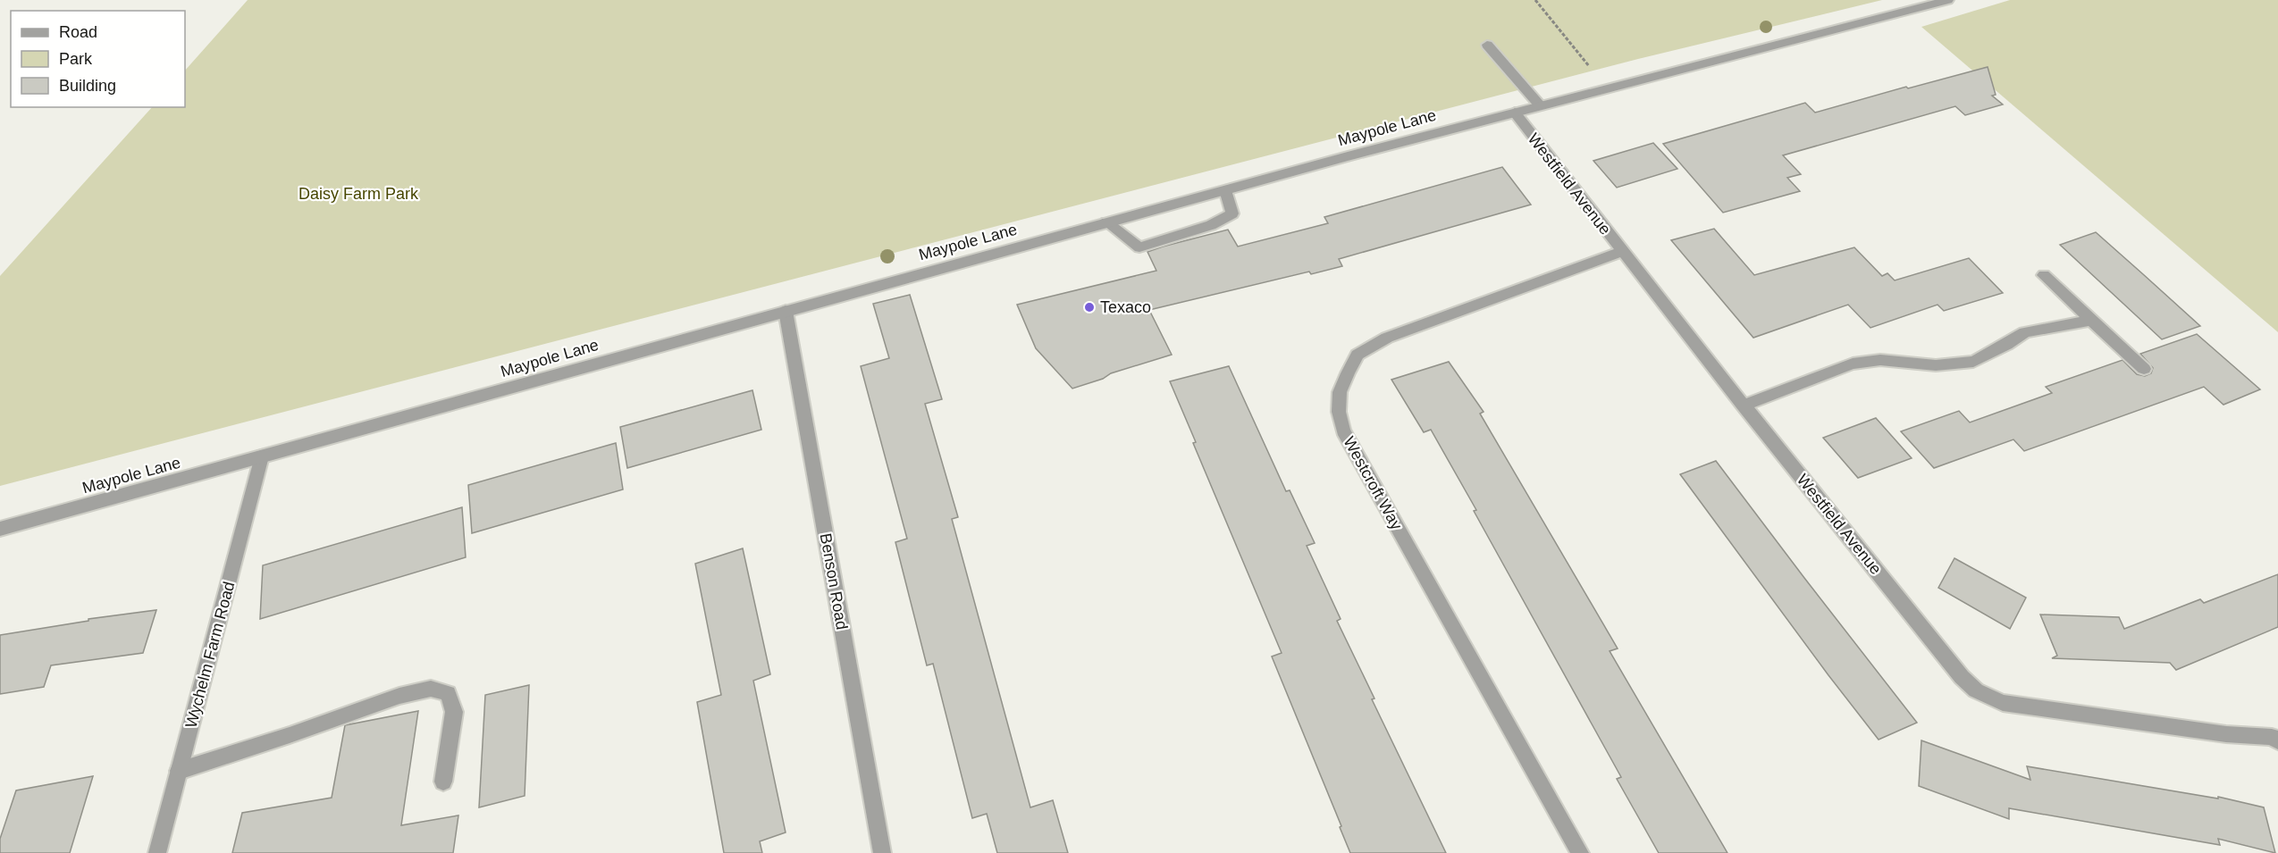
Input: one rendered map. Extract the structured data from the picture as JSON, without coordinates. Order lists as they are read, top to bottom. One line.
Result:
{"streets":{"street":["Maypole Lane","Westfield Avenue","Westcroft Way","Benson Road","Wychelm Farm Road"]},"crossings":[["Maypole Lane","Westfield Avenue"],["Maypole Lane","Benson Road"],["Maypole Lane","Wychelm Farm Road"],["Westfield Avenue","Westcroft Way"]],"parks":["Daisy Farm Park"],"places":["Texaco"],"legend":["Road","Park","Building"]}
